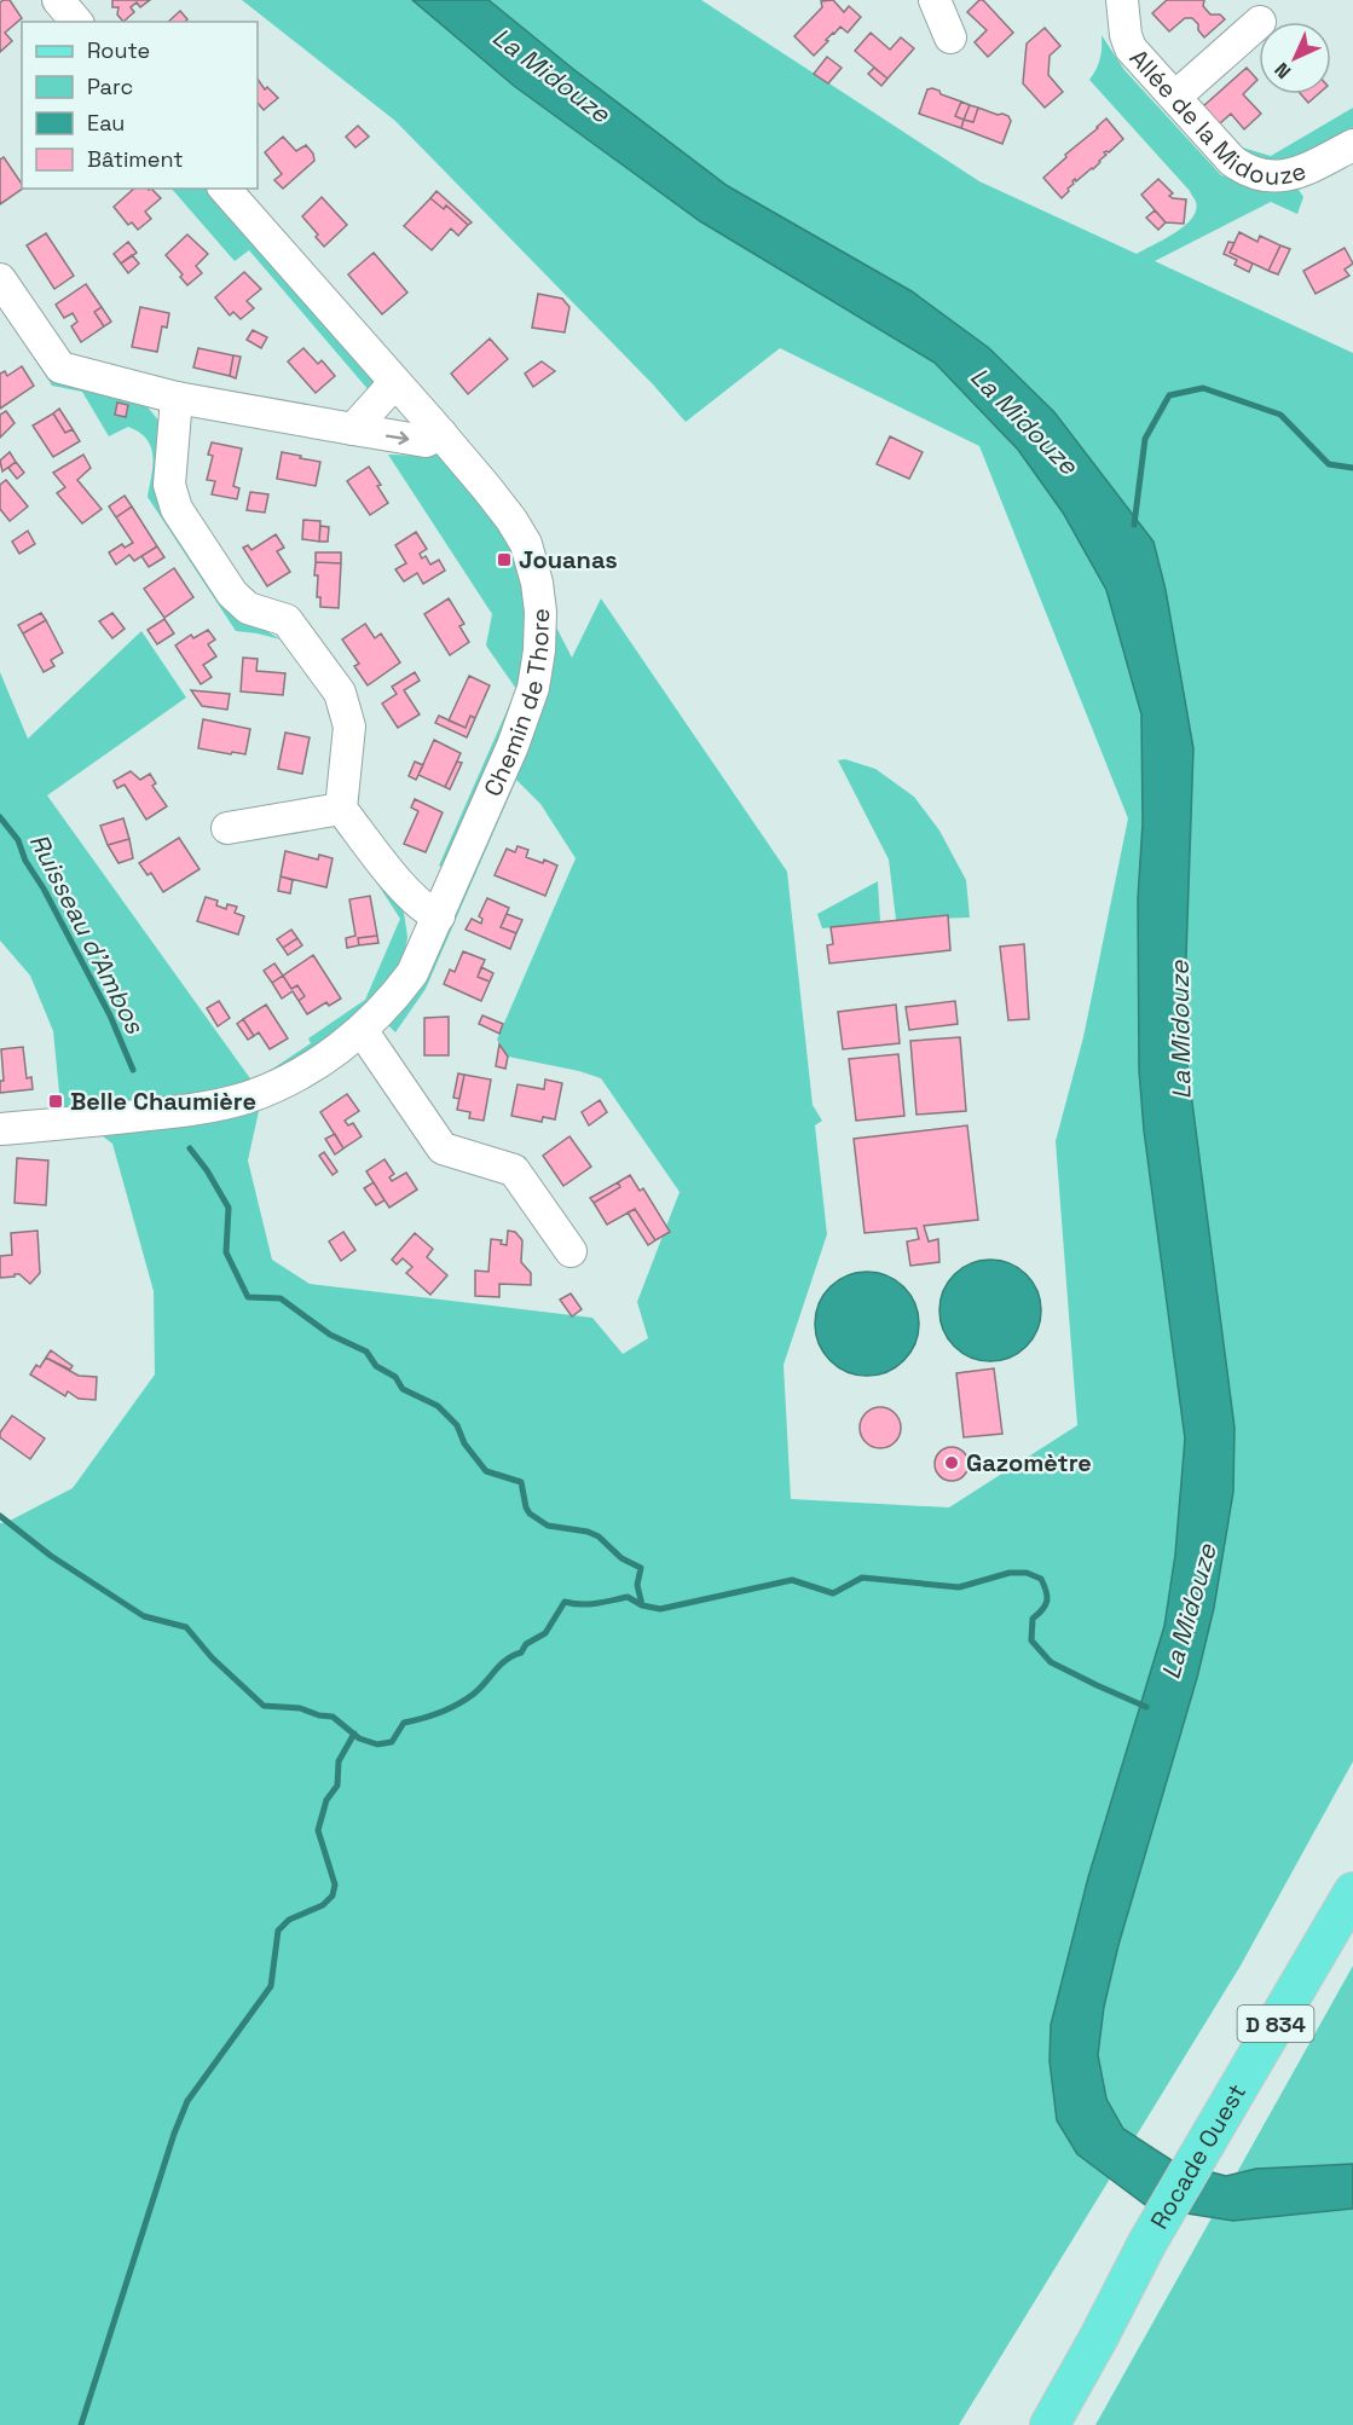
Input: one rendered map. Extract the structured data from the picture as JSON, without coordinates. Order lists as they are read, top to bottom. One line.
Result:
{"streets":{"main road":["D 834","Rocade Ouest"],"street":["Allée de la Midouze","Chemin de Thore"]},"water":["La Midouze","Ruisseau d'Ambos"],"places":{"transit":["Jouanas","Belle Chaumière"],"other":["Gazomètre"]},"legend":["Route","Parc","Eau","Bâtiment"],"north":"bottom left"}
